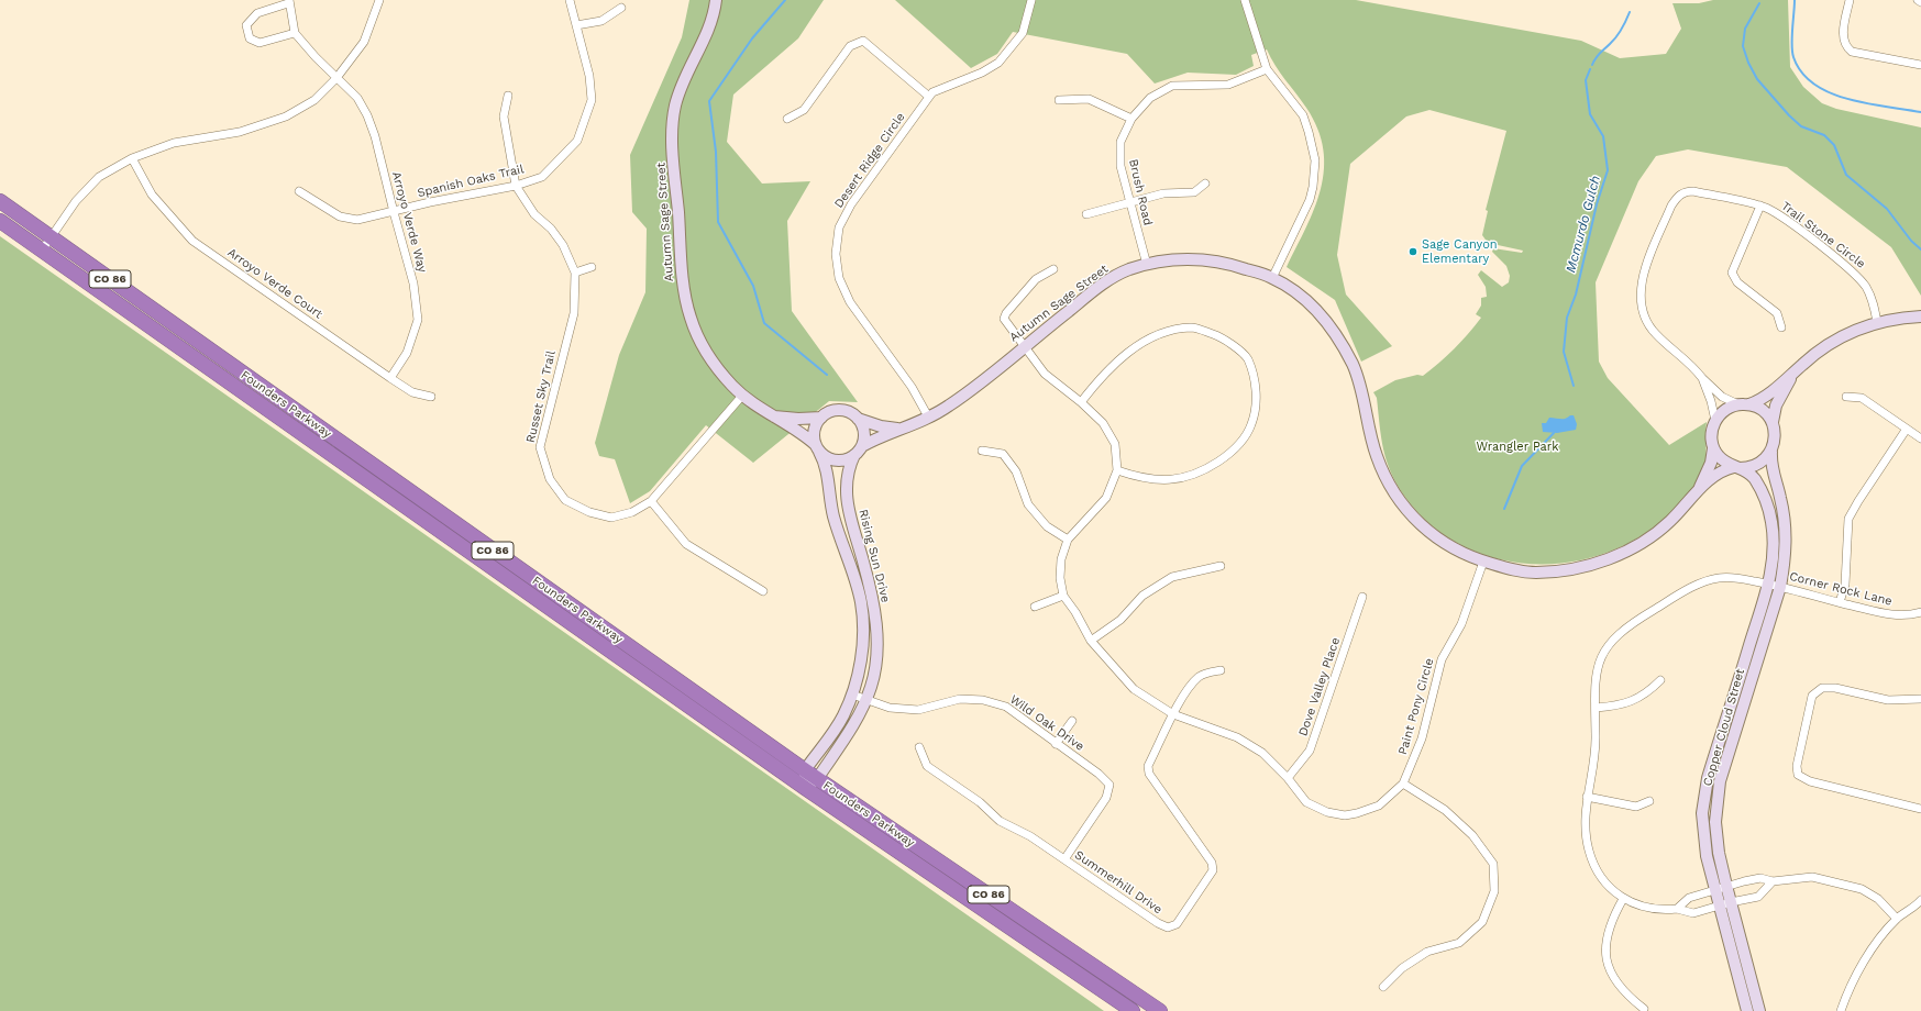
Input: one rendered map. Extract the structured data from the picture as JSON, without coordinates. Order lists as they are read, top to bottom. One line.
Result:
{"streets":{"highway":["CO 86","Founders Parkway"],"street":["Desert Ridge Circle","Spanish Oaks Trail","Brush Road","Arroyo Verde Way","Autumn Sage Street","Trail Stone Circle","Arroyo Verde Court","Russet Sky Trail","Rising Sun Drive","Corner Rock Lane","Dove Valley Place","Paint Pony Circle","Wild Oak Drive","Copper Cloud Street","Summerhill Drive"]},"crossings":[["Desert Ridge Circle","Autumn Sage Street"],["Spanish Oaks Trail","Arroyo Verde Way"],["Spanish Oaks Trail","Russet Sky Trail"],["Brush Road","Autumn Sage Street"],["Arroyo Verde Way","Arroyo Verde Court"],["Autumn Sage Street","Trail Stone Circle"],["Autumn Sage Street","Russet Sky Trail"],["Autumn Sage Street","Rising Sun Drive"],["Autumn Sage Street","Paint Pony Circle"],["Autumn Sage Street","Copper Cloud Street"],["Trail Stone Circle","Copper Cloud Street"],["Founders Parkway","Rising Sun Drive"],["Rising Sun Drive","Wild Oak Drive"],["Corner Rock Lane","Copper Cloud Street"],["Dove Valley Place","Paint Pony Circle"],["Paint Pony Circle","Summerhill Drive"],["Wild Oak Drive","Summerhill Drive"]],"water":["Mcmurdo Gulch"],"parks":["Wrangler Park"],"places":["Sage Canyon Elementary"]}
